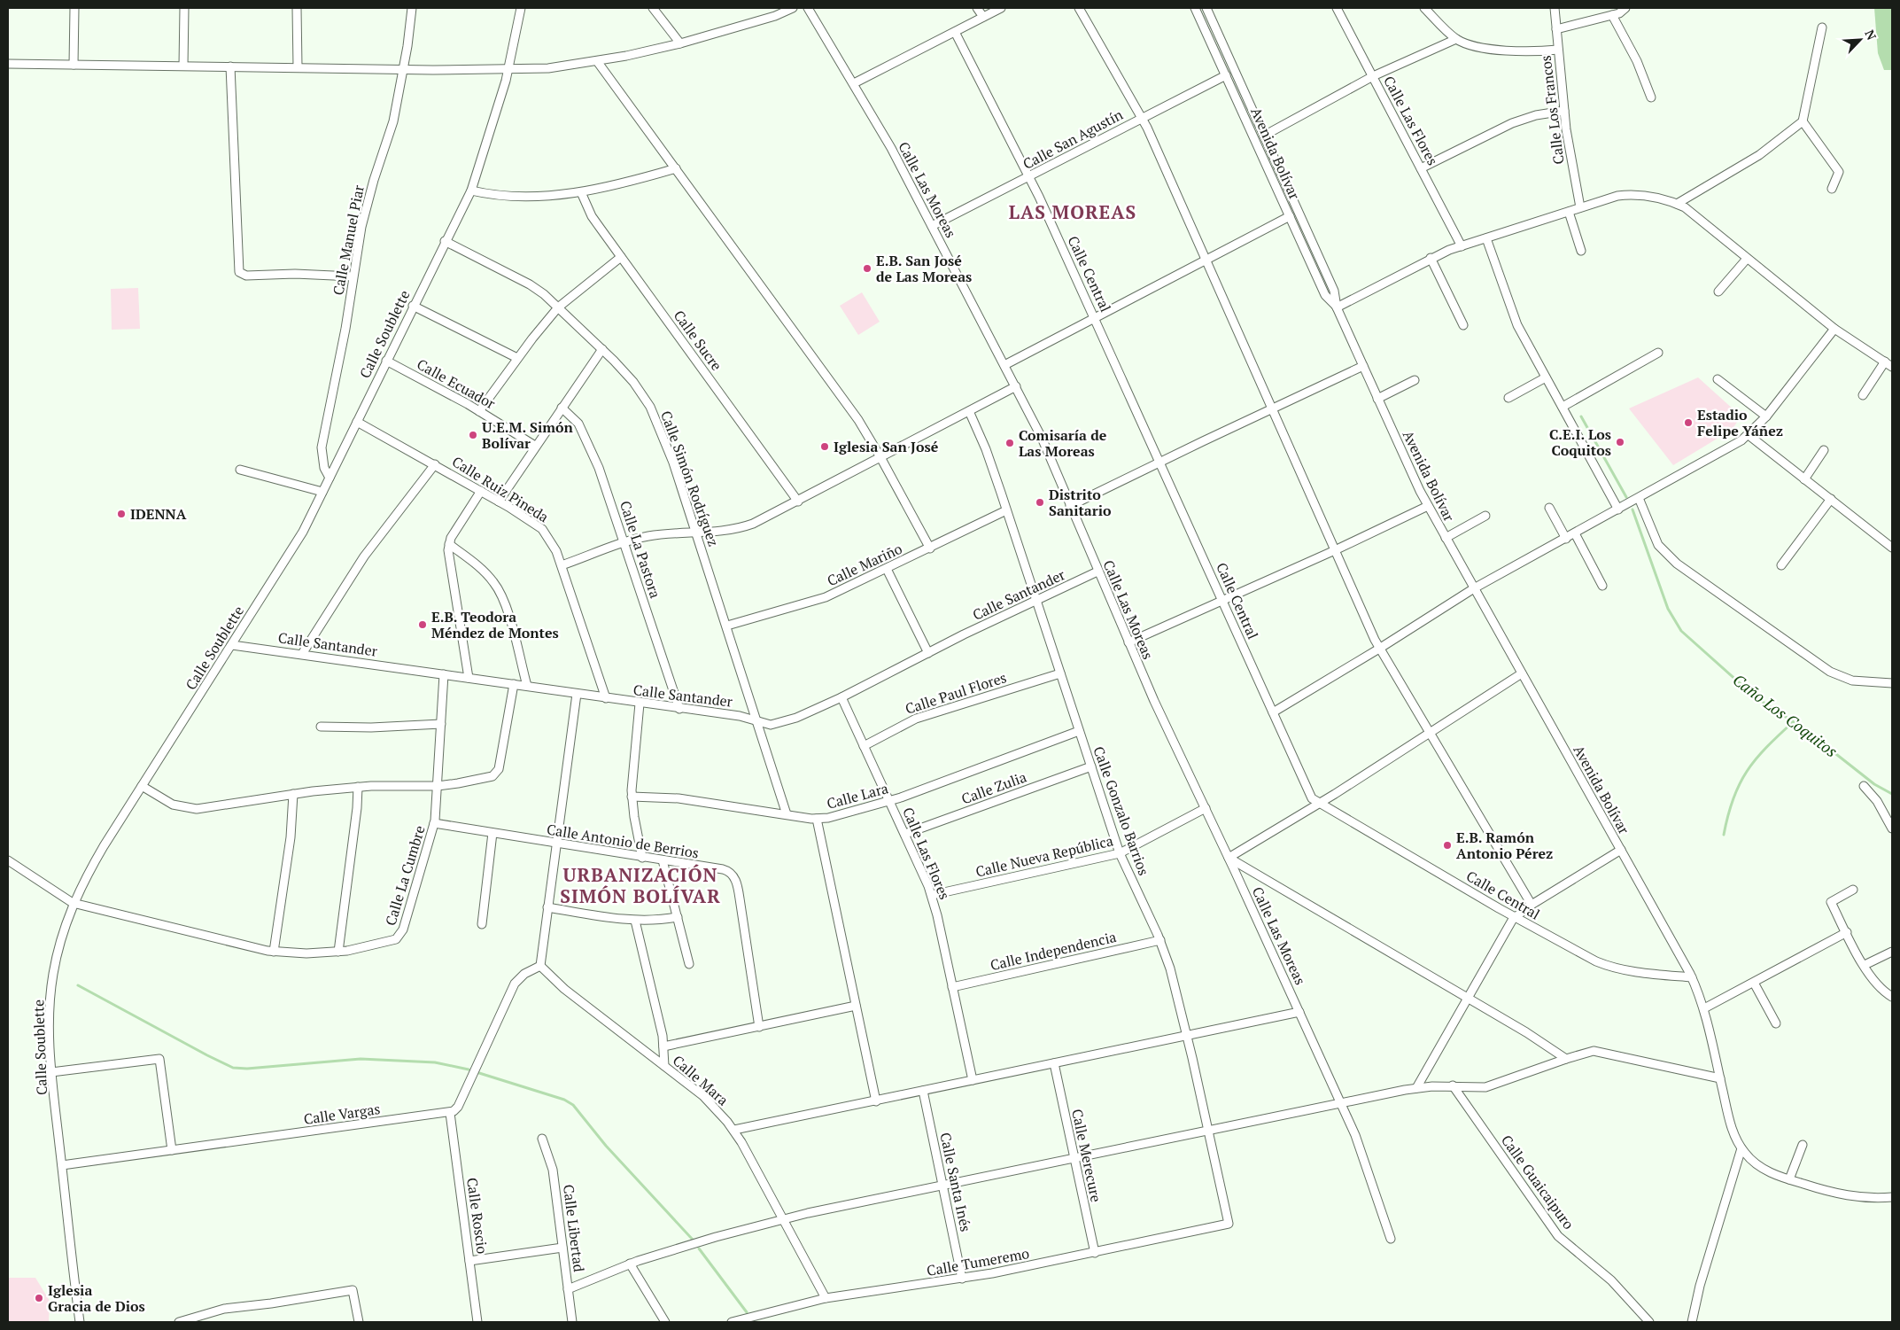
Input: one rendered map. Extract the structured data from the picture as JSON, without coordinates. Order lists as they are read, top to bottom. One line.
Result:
{"streets":{"street":["Calle Los Francos","Calle Las Flores","Calle San Agustín","Avenida Bolívar","Calle Las Moreas","Calle Manuel Piar","Calle Central","Calle Soublette","Calle Sucre","Calle Ecuador","Calle Simón Rodríguez","Calle Ruiz Pineda","Calle La Pastora","Calle Mariño","Calle Santander","Calle Paul Flores","Calle Zulia","Calle Lara","Calle Gonzalo Barrios","Calle Antonio de Berrios","Calle Nueva República","Calle La Cumbre","Calle Independencia","Calle Mara","Calle Vargas","Calle Merecure","Calle Santa Inés","Calle Guaicaipuro","Calle Roscio","Calle Libertad","Calle Tumeremo"]},"crossings":[["Calle Las Flores","Calle Santander"],["Calle Las Flores","Calle Paul Flores"],["Calle Las Flores","Calle Zulia"],["Calle Las Flores","Calle Lara"],["Calle Las Flores","Calle Nueva República"],["Calle Las Flores","Calle Independencia"],["Calle San Agustín","Avenida Bolívar"],["Calle San Agustín","Calle Las Moreas"],["Calle San Agustín","Calle Central"],["Avenida Bolívar","Calle Central"],["Calle Las Moreas","Calle Santander"],["Calle Las Moreas","Calle Nueva República"],["Calle Manuel Piar","Calle Soublette"],["Calle Soublette","Calle Ecuador"],["Calle Soublette","Calle Simón Rodríguez"],["Calle Soublette","Calle Ruiz Pineda"],["Calle Soublette","Calle Santander"],["Calle Soublette","Calle La Cumbre"],["Calle Soublette","Calle Vargas"],["Calle Simón Rodríguez","Calle Mariño"],["Calle Simón Rodríguez","Calle Santander"],["Calle Simón Rodríguez","Calle Lara"],["Calle Ruiz Pineda","Calle Santander"],["Calle La Pastora","Calle Santander"],["Calle Mariño","Calle Gonzalo Barrios"],["Calle Santander","Calle Gonzalo Barrios"],["Calle Santander","Calle La Cumbre"],["Calle Paul Flores","Calle Gonzalo Barrios"],["Calle Zulia","Calle Gonzalo Barrios"],["Calle Lara","Calle Gonzalo Barrios"],["Calle Gonzalo Barrios","Calle Nueva República"],["Calle Gonzalo Barrios","Calle Independencia"],["Calle Gonzalo Barrios","Calle Tumeremo"],["Calle Antonio de Berrios","Calle La Cumbre"],["Calle Mara","Calle Tumeremo"],["Calle Vargas","Calle Roscio"],["Calle Merecure","Calle Tumeremo"],["Calle Santa Inés","Calle Tumeremo"]],"districts":["LAS MOREAS","URBANIZACIÓN SIMÓN BOLÍVAR"],"water":["Caño Los Coquitos"],"places":["E.B. San José de Las Moreas","Estadio Felipe Yáñez","U.E.M. Simón Bolívar","C.E.I. Los Coquitos","Comisaría de Las Moreas","Iglesia San José","Distrito Sanitario","IDENNA","E.B. Teodora Méndez de Montes","E.B. Ramón Antonio Pérez","Iglesia Gracia de Dios"],"north":"top right"}
